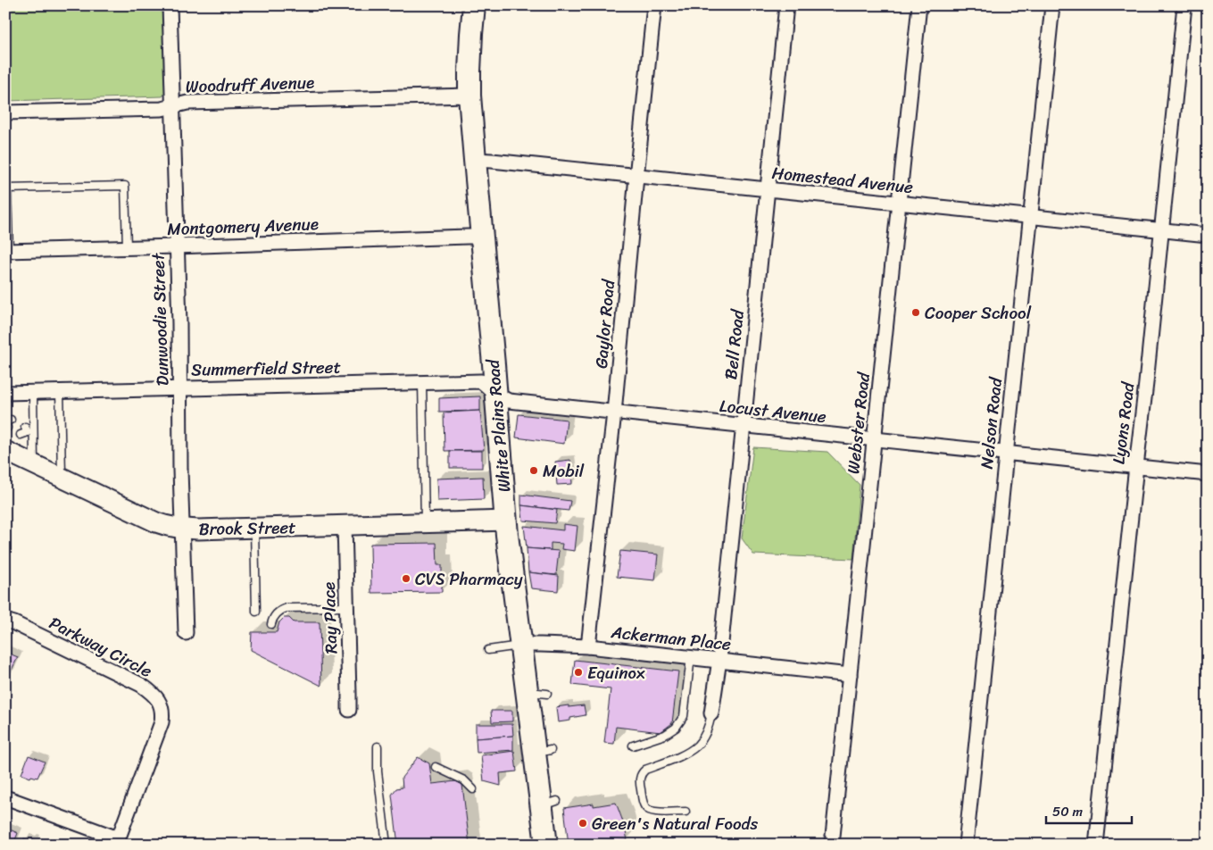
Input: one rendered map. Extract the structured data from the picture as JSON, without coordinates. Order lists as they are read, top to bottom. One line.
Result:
{"streets":{"main road":["White Plains Road"],"street":["Woodruff Avenue","Homestead Avenue","Montgomery Avenue","Dunwoodie Street","Gaylor Road","Bell Road","Summerfield Street","Locust Avenue","Webster Road","Nelson Road","Lyons Road","Brook Street","Ray Place","Ackerman Place","Parkway Circle"]},"crossings":[["Woodruff Avenue","Dunwoodie Street"],["Woodruff Avenue","White Plains Road"],["Homestead Avenue","Gaylor Road"],["Homestead Avenue","Bell Road"],["Homestead Avenue","Webster Road"],["Homestead Avenue","Nelson Road"],["Homestead Avenue","Lyons Road"],["Homestead Avenue","White Plains Road"],["Montgomery Avenue","Dunwoodie Street"],["Montgomery Avenue","White Plains Road"],["Dunwoodie Street","Summerfield Street"],["Dunwoodie Street","Brook Street"],["Gaylor Road","Locust Avenue"],["Gaylor Road","Ackerman Place"],["Bell Road","Locust Avenue"],["Bell Road","Ackerman Place"],["Summerfield Street","Locust Avenue"],["Summerfield Street","White Plains Road"],["Locust Avenue","Webster Road"],["Locust Avenue","Nelson Road"],["Locust Avenue","Lyons Road"],["Locust Avenue","White Plains Road"],["Webster Road","Ackerman Place"],["White Plains Road","Brook Street"],["White Plains Road","Ackerman Place"],["Brook Street","Ray Place"]],"places":["Cooper School","Mobil","CVS Pharmacy","Equinox","Green's Natural Foods"],"scale_bar":"50 m"}
